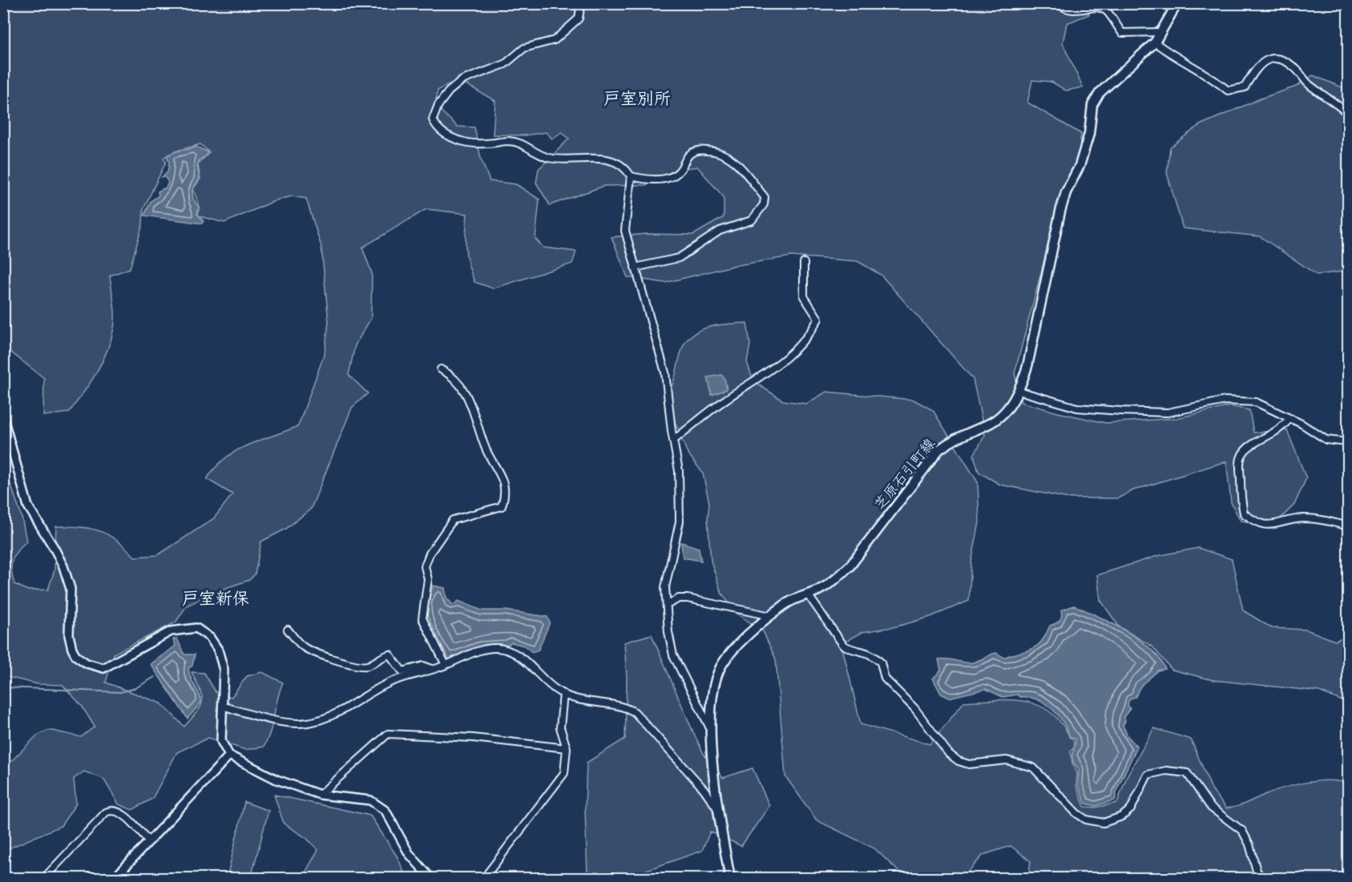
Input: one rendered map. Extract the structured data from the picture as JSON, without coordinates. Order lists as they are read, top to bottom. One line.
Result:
{"streets":{"main road":["芝原石引町線"]},"districts":["戸室別所","戸室新保"]}
